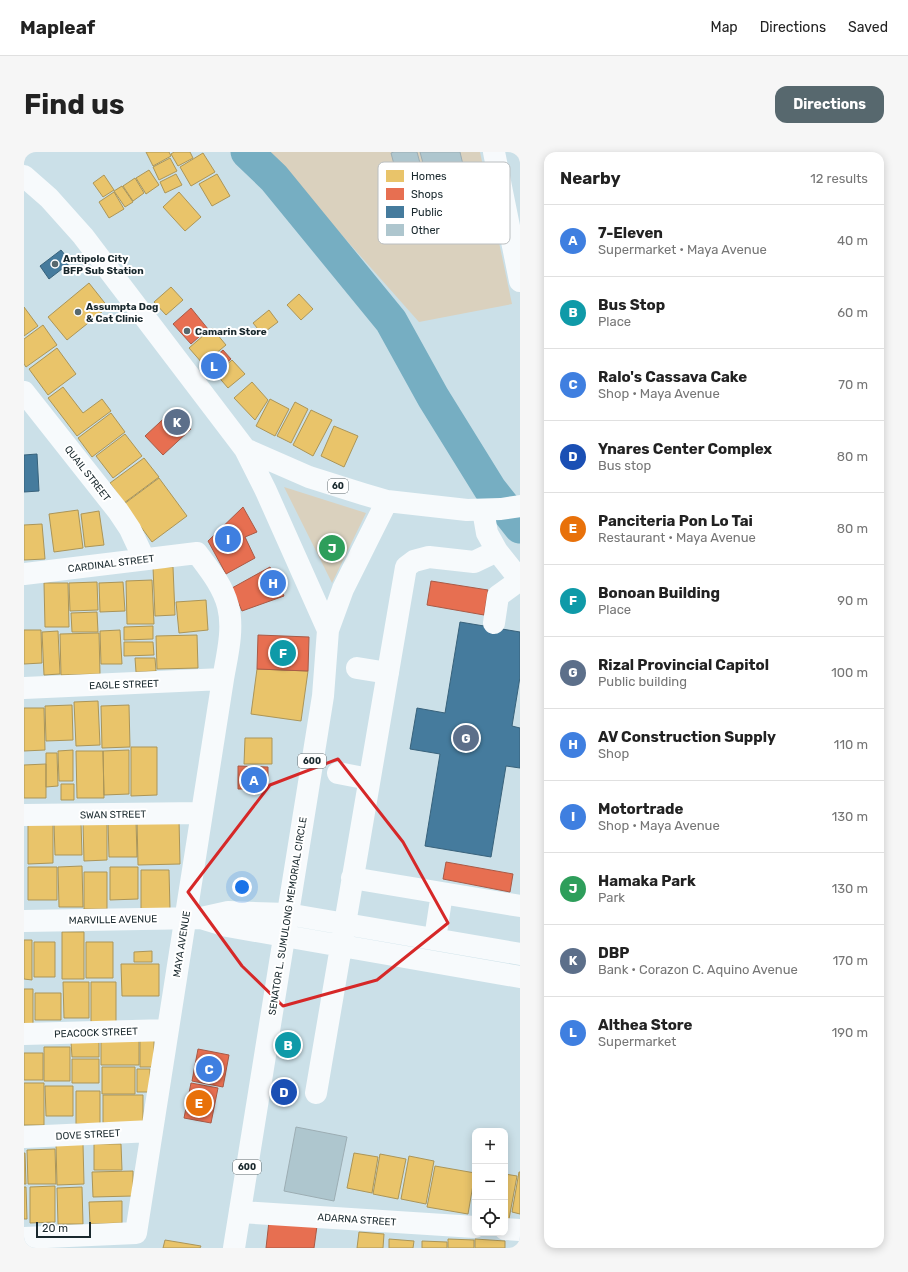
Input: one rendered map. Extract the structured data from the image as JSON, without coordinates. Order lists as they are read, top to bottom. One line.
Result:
{"streets":{"street":["QUAIL STREET","60","CARDINAL STREET","EAGLE STREET","600","SWAN STREET","SENATOR L. SUMULONG MEMORIAL CIRCLE","MARVILLE AVENUE","MAYA AVENUE","PEACOCK STREET","DOVE STREET","ADARNA STREET"]},"crossings":[["QUAIL STREET","CARDINAL STREET"],["60","SENATOR L. SUMULONG MEMORIAL CIRCLE"],["CARDINAL STREET","MAYA AVENUE"],["EAGLE STREET","MAYA AVENUE"],["SWAN STREET","MAYA AVENUE"],["SENATOR L. SUMULONG MEMORIAL CIRCLE","MARVILLE AVENUE"],["SENATOR L. SUMULONG MEMORIAL CIRCLE","ADARNA STREET"],["MARVILLE AVENUE","MAYA AVENUE"],["MAYA AVENUE","PEACOCK STREET"],["MAYA AVENUE","DOVE STREET"]],"places":["Antipolo City BFP Sub Station","Assumpta Dog & Cat Clinic","Camarin Store"],"legend":["Homes","Shops","Public","Other"],"scale_bar":"20 m","page":{"header":"Mapleaf","nav":["Map","Directions","Saved"],"buttons":"Directions","title":"Find us","heading":["Nearby","12 results"],"list":[{"mark":"A","name":"7-Eleven","note":"Supermarket · Maya Avenue","value":"40 m"},{"mark":"B","name":"Bus Stop","note":"Place","value":"60 m"},{"mark":"C","name":"Ralo's Cassava Cake","note":"Shop · Maya Avenue","value":"70 m"},{"mark":"D","name":"Ynares Center Complex","note":"Bus stop","value":"80 m"},{"mark":"E","name":"Panciteria Pon Lo Tai","note":"Restaurant · Maya Avenue","value":"80 m"},{"mark":"F","name":"Bonoan Building","note":"Place","value":"90 m"},{"mark":"G","name":"Rizal Provincial Capitol","note":"Public building","value":"100 m"},{"mark":"H","name":"AV Construction Supply","note":"Shop","value":"110 m"},{"mark":"I","name":"Motortrade","note":"Shop · Maya Avenue","value":"130 m"},{"mark":"J","name":"Hamaka Park","note":"Park","value":"130 m"},{"mark":"K","name":"DBP","note":"Bank · Corazon C. Aquino Avenue","value":"170 m"},{"mark":"L","name":"Althea Store","note":"Supermarket","value":"190 m"}],"pins":["L","K","I","J","H","F","G","A","B","C","D","E"],"map_buttons":["+","−"],"scale":"20 m"}}
